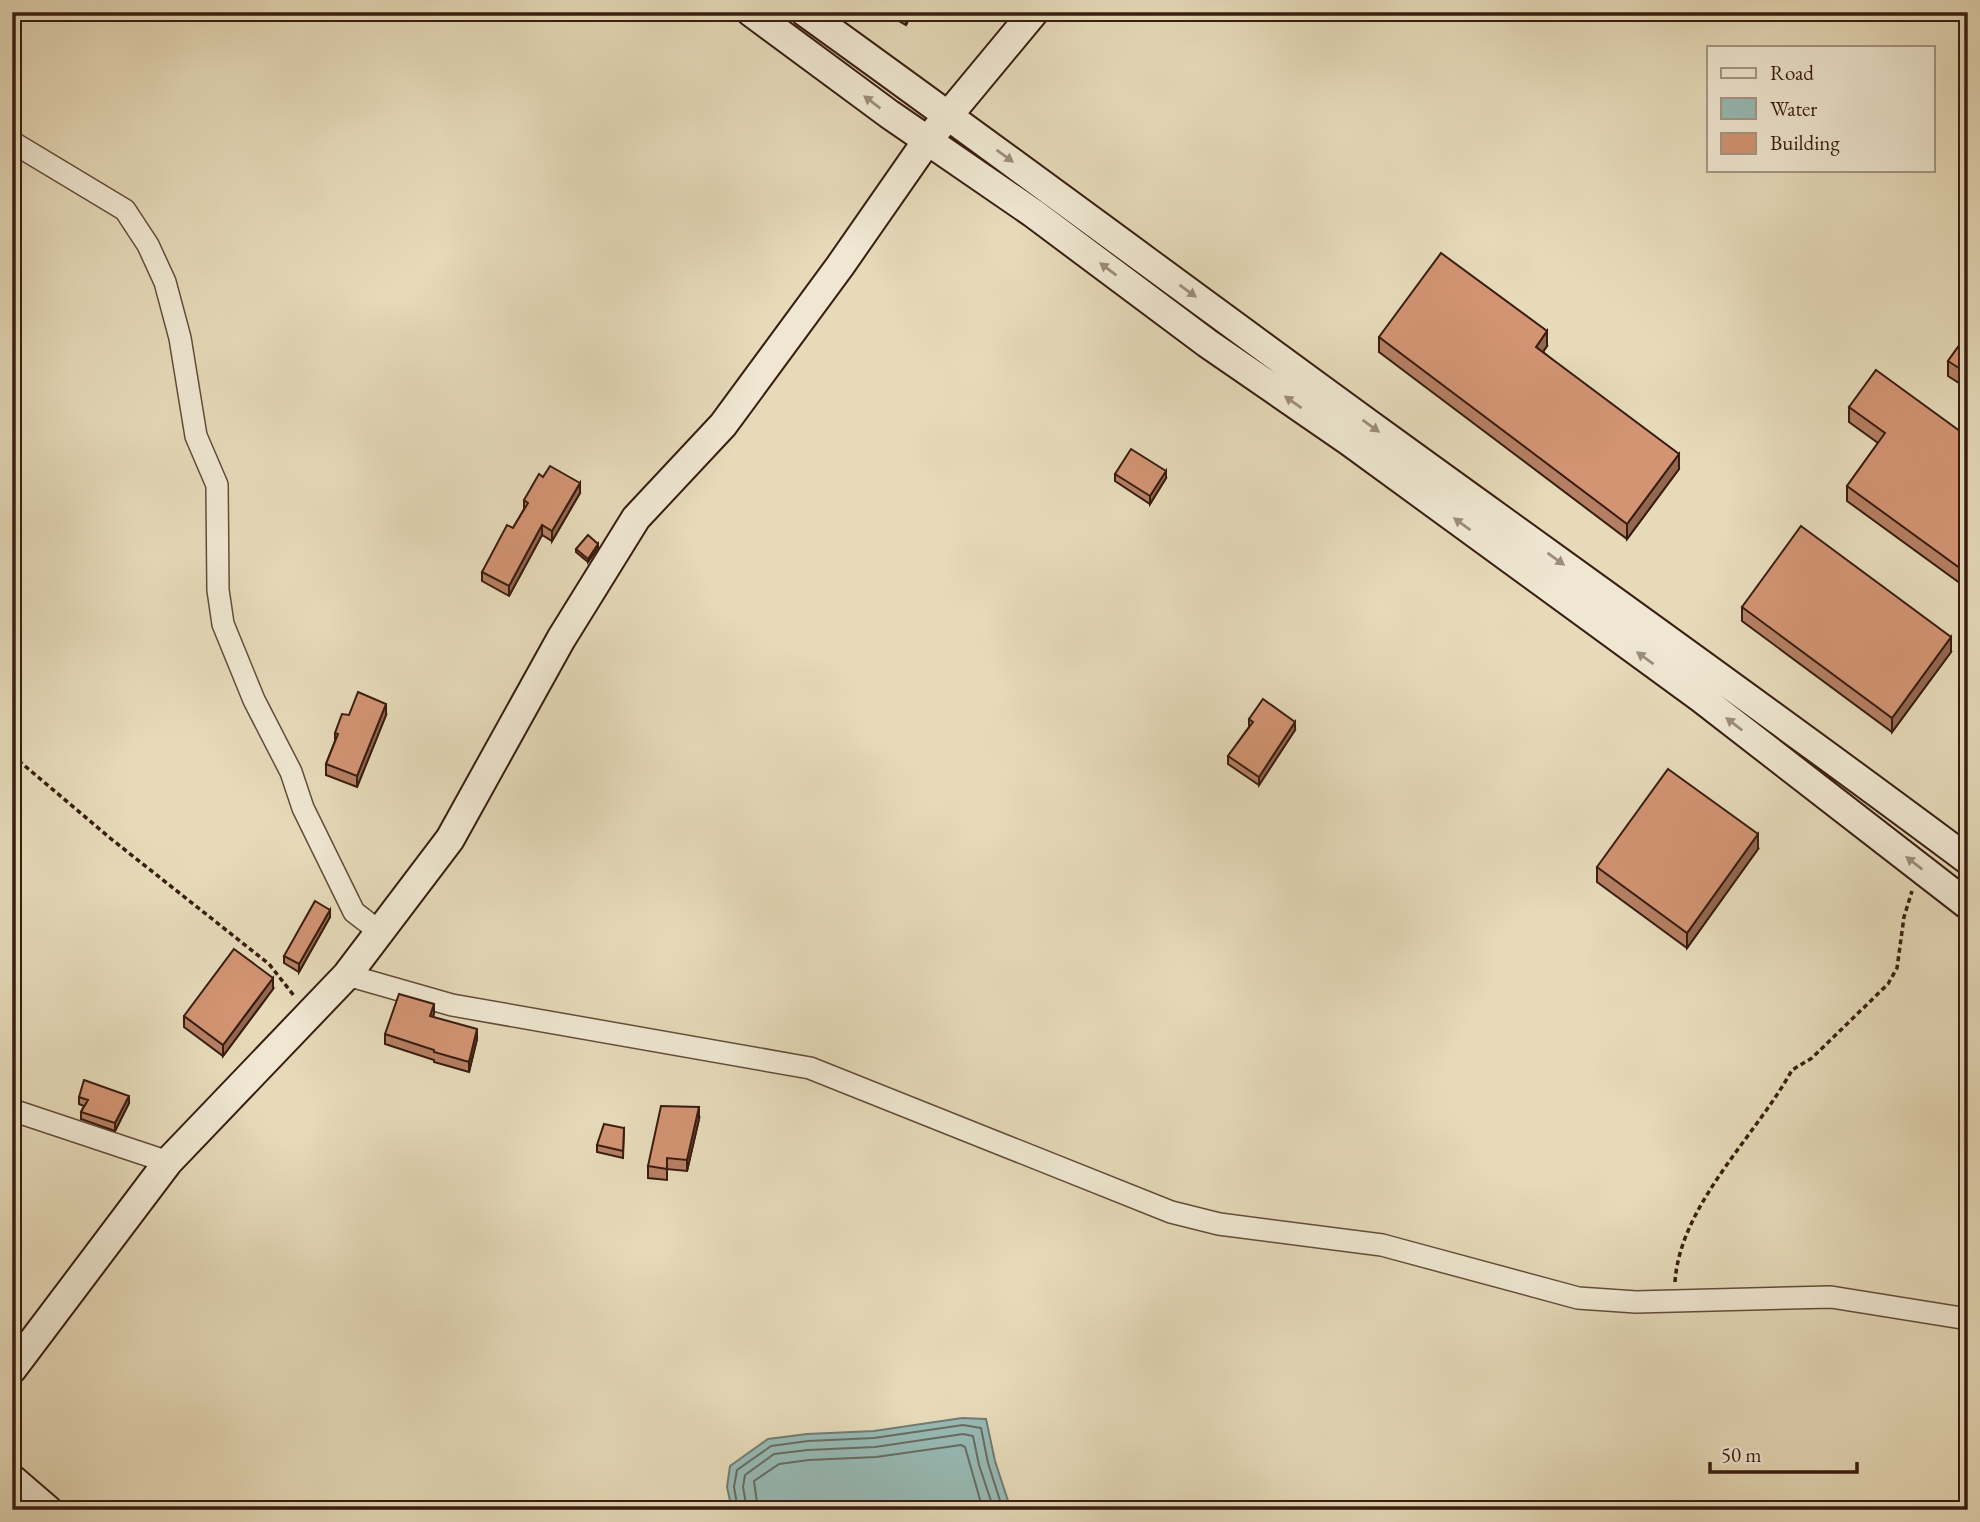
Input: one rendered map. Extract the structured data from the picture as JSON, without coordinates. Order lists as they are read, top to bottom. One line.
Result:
{"legend":["Road","Water","Building"],"scale_bar":"50 m"}
